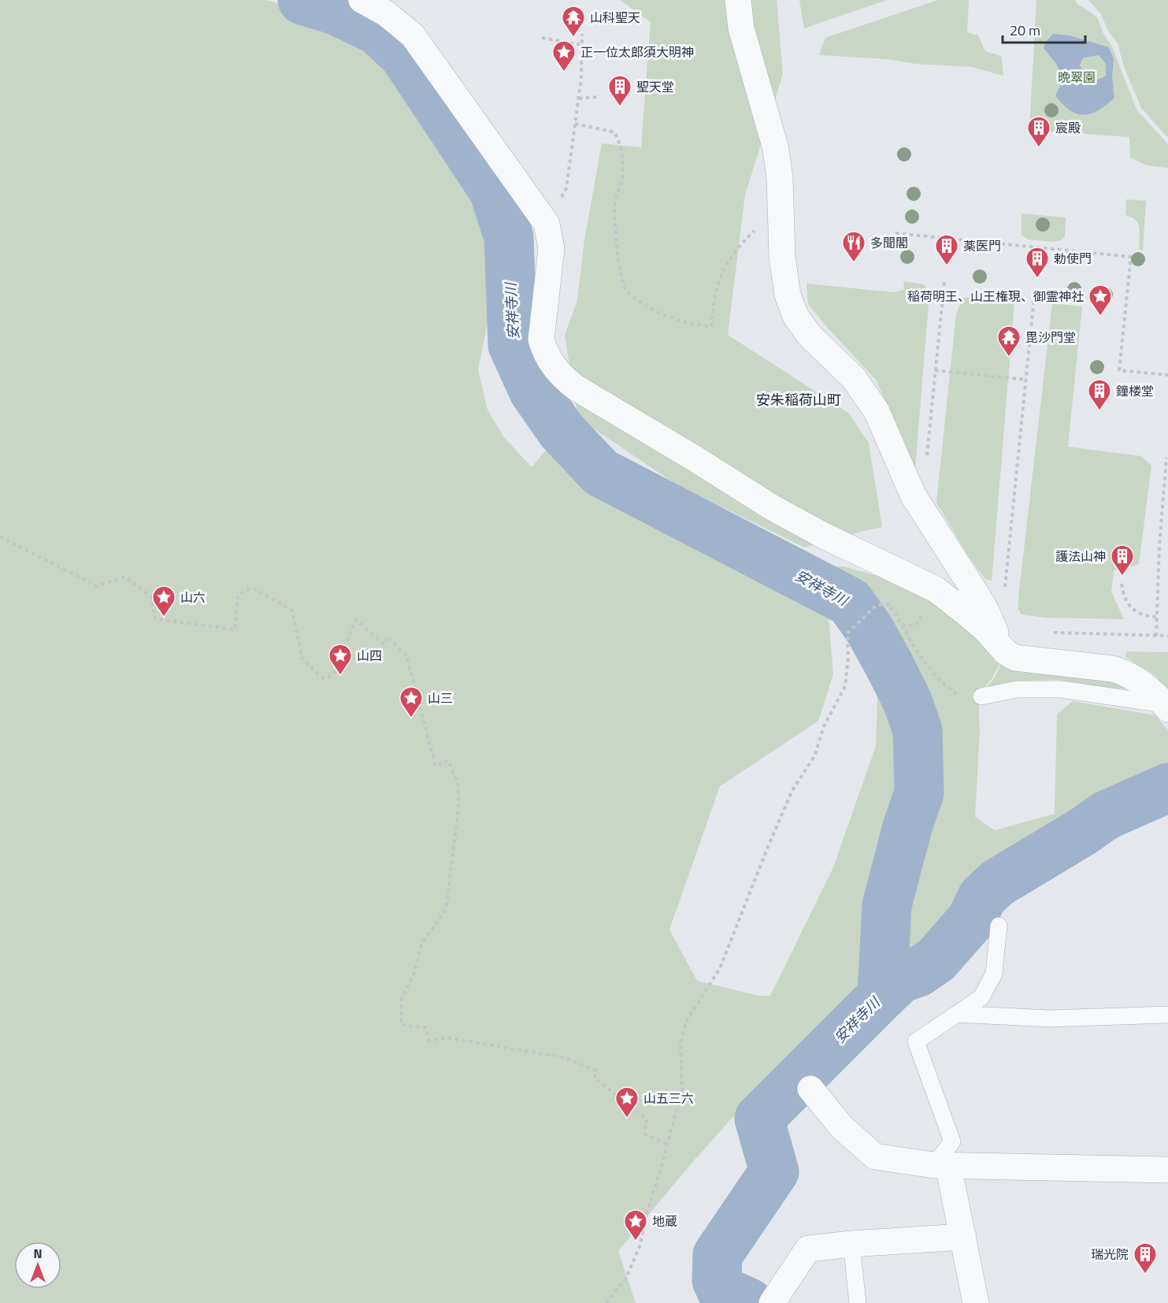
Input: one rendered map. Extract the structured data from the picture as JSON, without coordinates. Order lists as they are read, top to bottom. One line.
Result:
{"districts":["安朱稲荷山町"],"water":["安祥寺川"],"parks":["晩翠園"],"places":{"temple":["山科聖天","毘沙門堂"],"place":["正一位太郎須大明神","稲荷明王、山王権現、御霊神社","山六","山四","山三","山五三六","地蔵"],"building":["聖天堂","宸殿","薬医門","勅使門","鐘楼堂","護法山神","瑞光院"],"restaurant":["多聞閣"]},"scale_bar":"20 m","north":"top"}
